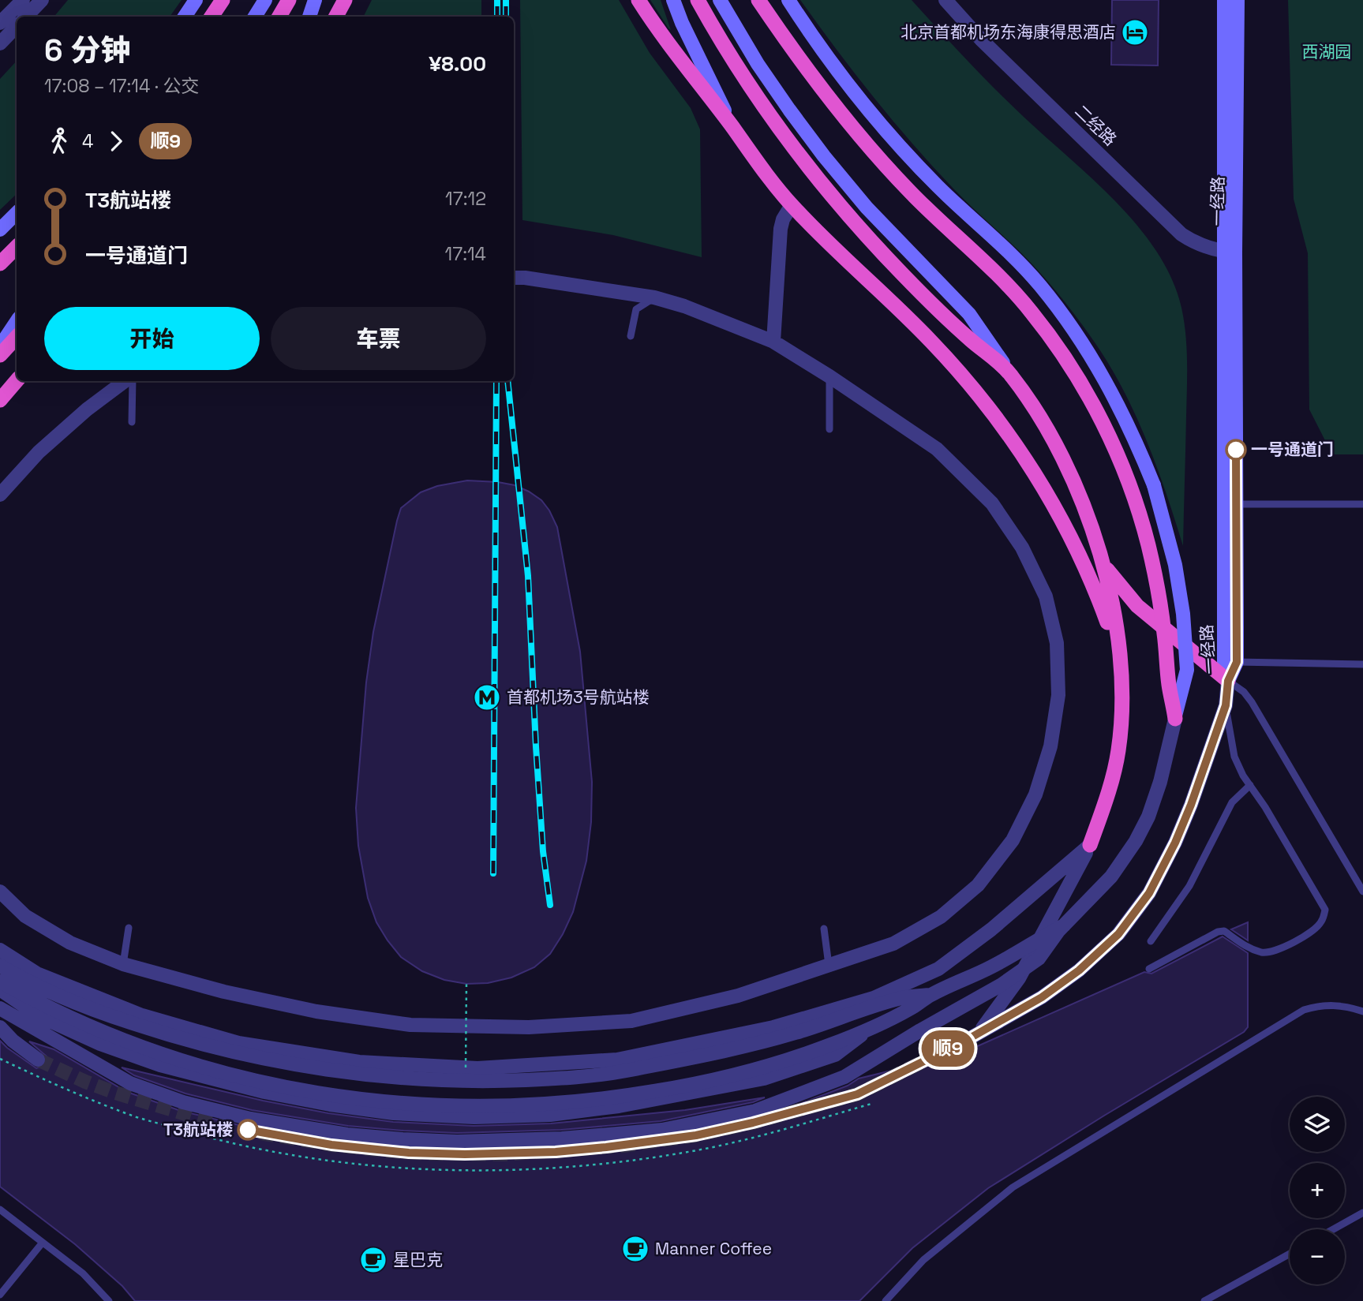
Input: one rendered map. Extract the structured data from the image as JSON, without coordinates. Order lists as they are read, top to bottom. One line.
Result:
{"streets":{"main road":["一经路"],"street":["二经路"]},"crossings":[["二经路","一经路"]],"parks":["西湖园"],"places":{"hotel":["北京首都机场东海康得思酒店"],"other":["一号通道门","T3航站楼"],"metro station":["首都机场3号航站楼"],"cafe":["Manner Coffee","星巴克"]},"lines":["bus line 顺9"],"page":{"on_map":"顺9","heading":["6 分钟","17:08 – 17:14 · 公交","¥8.00"],"legs":["4","顺9"],"list":[{"name":"T3航站楼","value":"17:12"},{"name":"一号通道门","value":"17:14"}],"buttons":["开始","车票"],"map_buttons":["+","−"]}}
